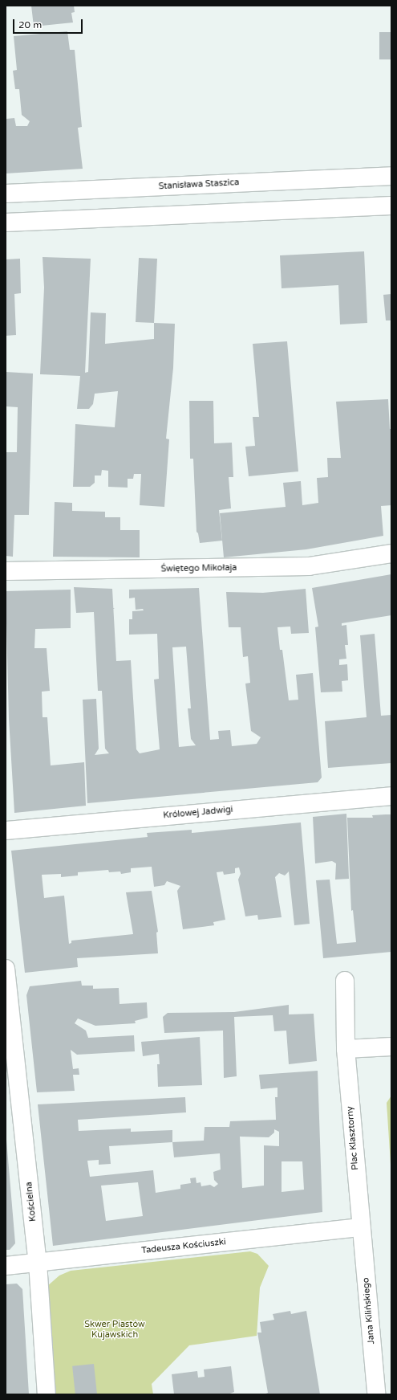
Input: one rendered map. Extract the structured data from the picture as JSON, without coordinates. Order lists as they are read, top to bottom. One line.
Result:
{"streets":{"street":["Stanisława Staszica","Świętego Mikołaja","Królowej Jadwigi","Plac Klasztorny","Kościelna","Tadeusza Kościuszki","Jana Kilińskiego"]},"crossings":[["Plac Klasztorny","Tadeusza Kościuszki"],["Plac Klasztorny","Jana Kilińskiego"],["Kościelna","Tadeusza Kościuszki"],["Tadeusza Kościuszki","Jana Kilińskiego"]],"parks":["Skwer Piastów Kujawskich"],"scale_bar":"20 m"}
